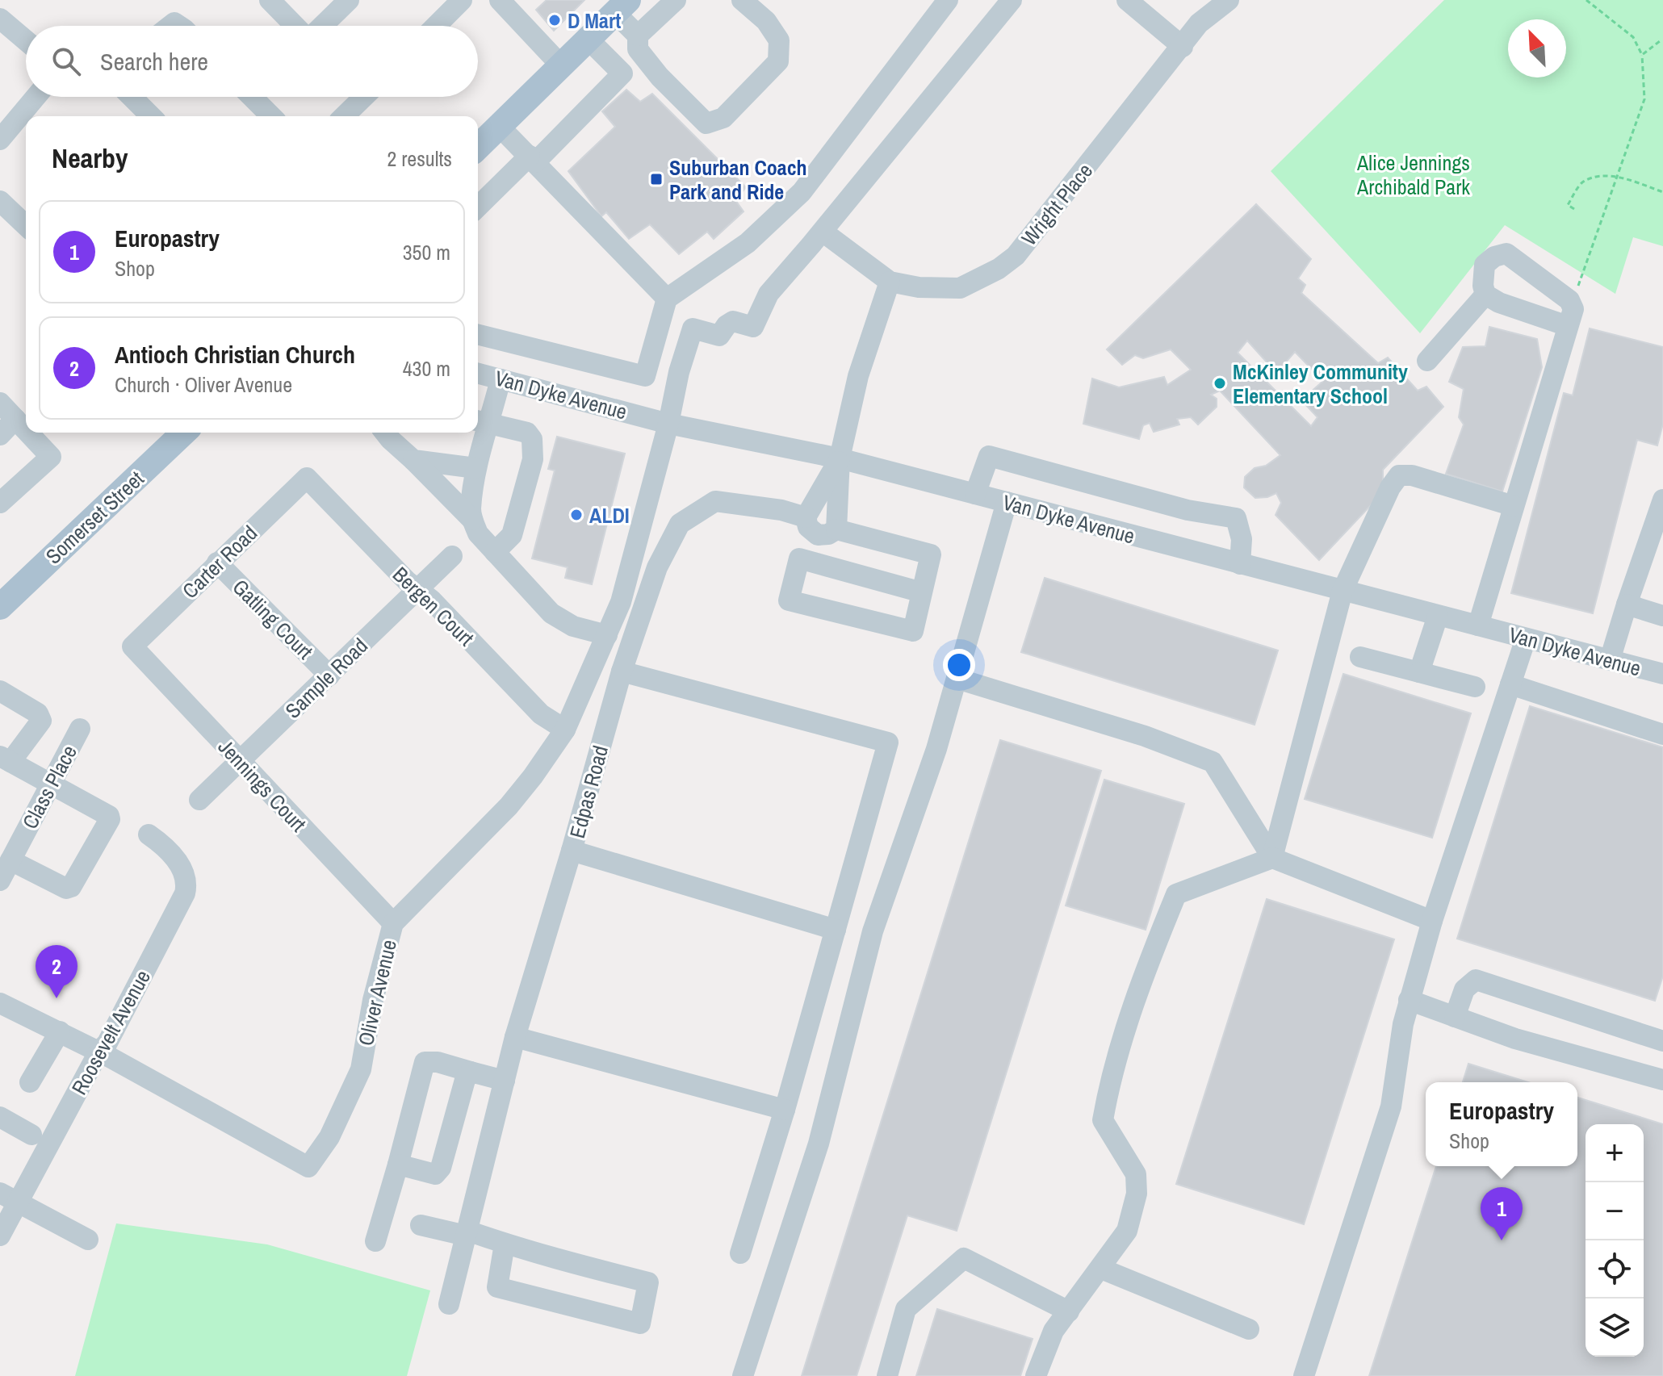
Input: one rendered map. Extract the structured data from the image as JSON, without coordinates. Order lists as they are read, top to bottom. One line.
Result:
{"streets":{"main road":["Somerset Street"],"street":["Wright Place","Van Dyke Avenue","Carter Road","Bergen Court","Gatling Court","Sample Road","Jennings Court","Class Place","Edpas Road","Oliver Avenue","Roosevelt Avenue"]},"crossings":[["Wright Place","Oliver Avenue"],["Van Dyke Avenue","Oliver Avenue"],["Carter Road","Bergen Court"],["Carter Road","Gatling Court"],["Carter Road","Jennings Court"],["Bergen Court","Sample Road"],["Bergen Court","Oliver Avenue"],["Gatling Court","Sample Road"],["Sample Road","Jennings Court"],["Jennings Court","Oliver Avenue"],["Oliver Avenue","Roosevelt Avenue"]],"parks":["Alice Jennings Archibald Park"],"places":{"other":["D Mart","McKinley Community Elementary School","ALDI"],"transit":["Suburban Coach Park and Ride"]},"north":"top left","page":{"search":"Search here","heading":["Nearby","2 results"],"list":[{"mark":"1","name":"Europastry","note":"Shop","value":"350 m"},{"mark":"2","name":"Antioch Christian Church","note":"Church · Oliver Avenue","value":"430 m"}],"pins":["2","1"],"popup":["Europastry","Shop"],"map_buttons":["+","−"]}}
